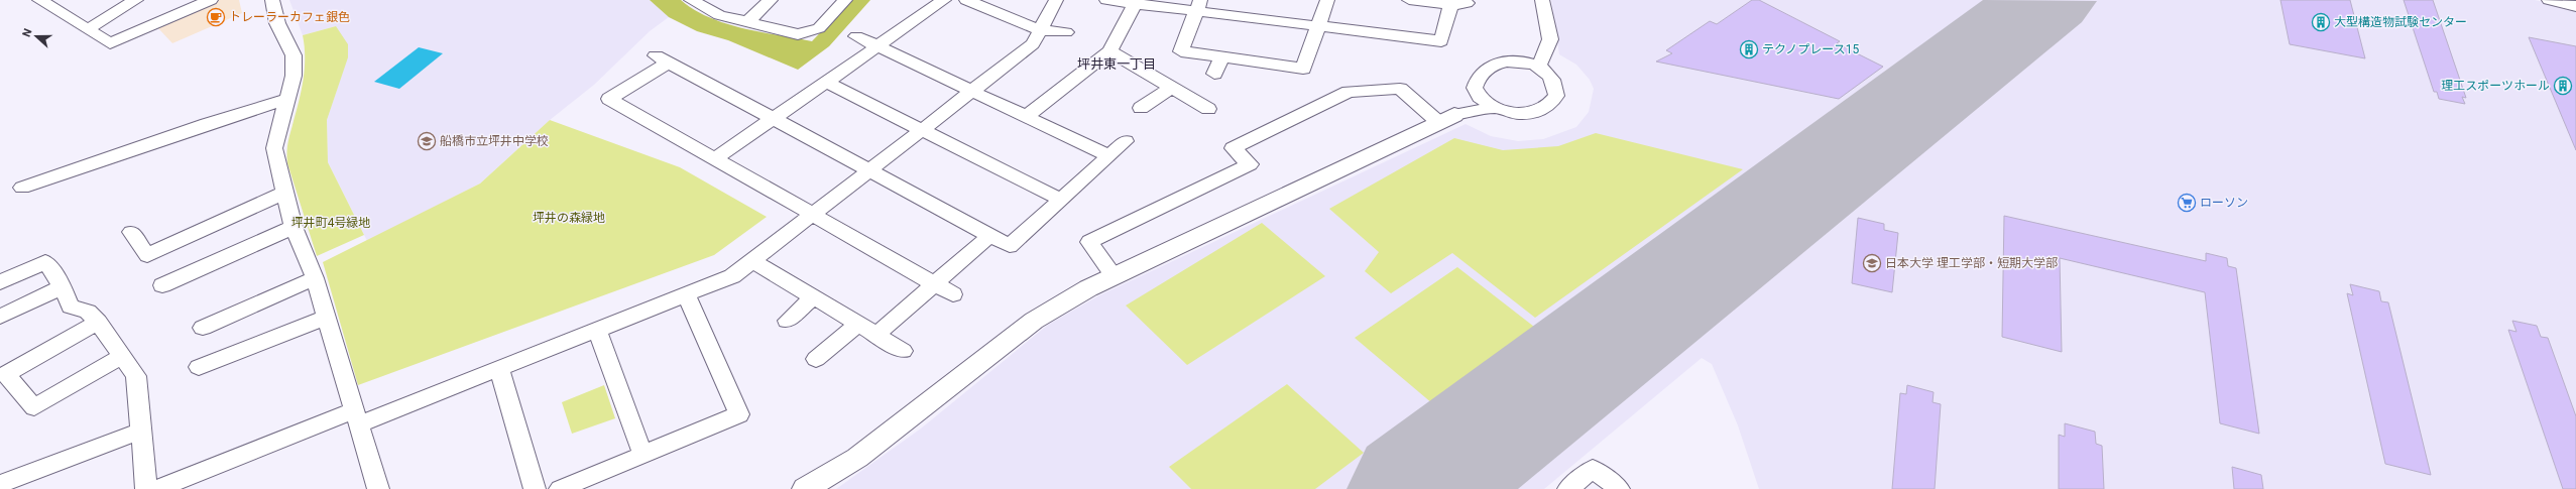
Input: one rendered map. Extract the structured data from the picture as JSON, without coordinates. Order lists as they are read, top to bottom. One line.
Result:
{"districts":["坪井東一丁目"],"parks":["坪井の森緑地","坪井町4号緑地"],"places":{"cafe":["トレーラーカフェ銀色"],"building":["大型構造物試験センター","テクノプレース15","理工スポーツホール"],"school or university":["船橋市立坪井中学校","日本大学 理工学部・短期大学部"],"supermarket":["ローソン"]},"north":"left"}
